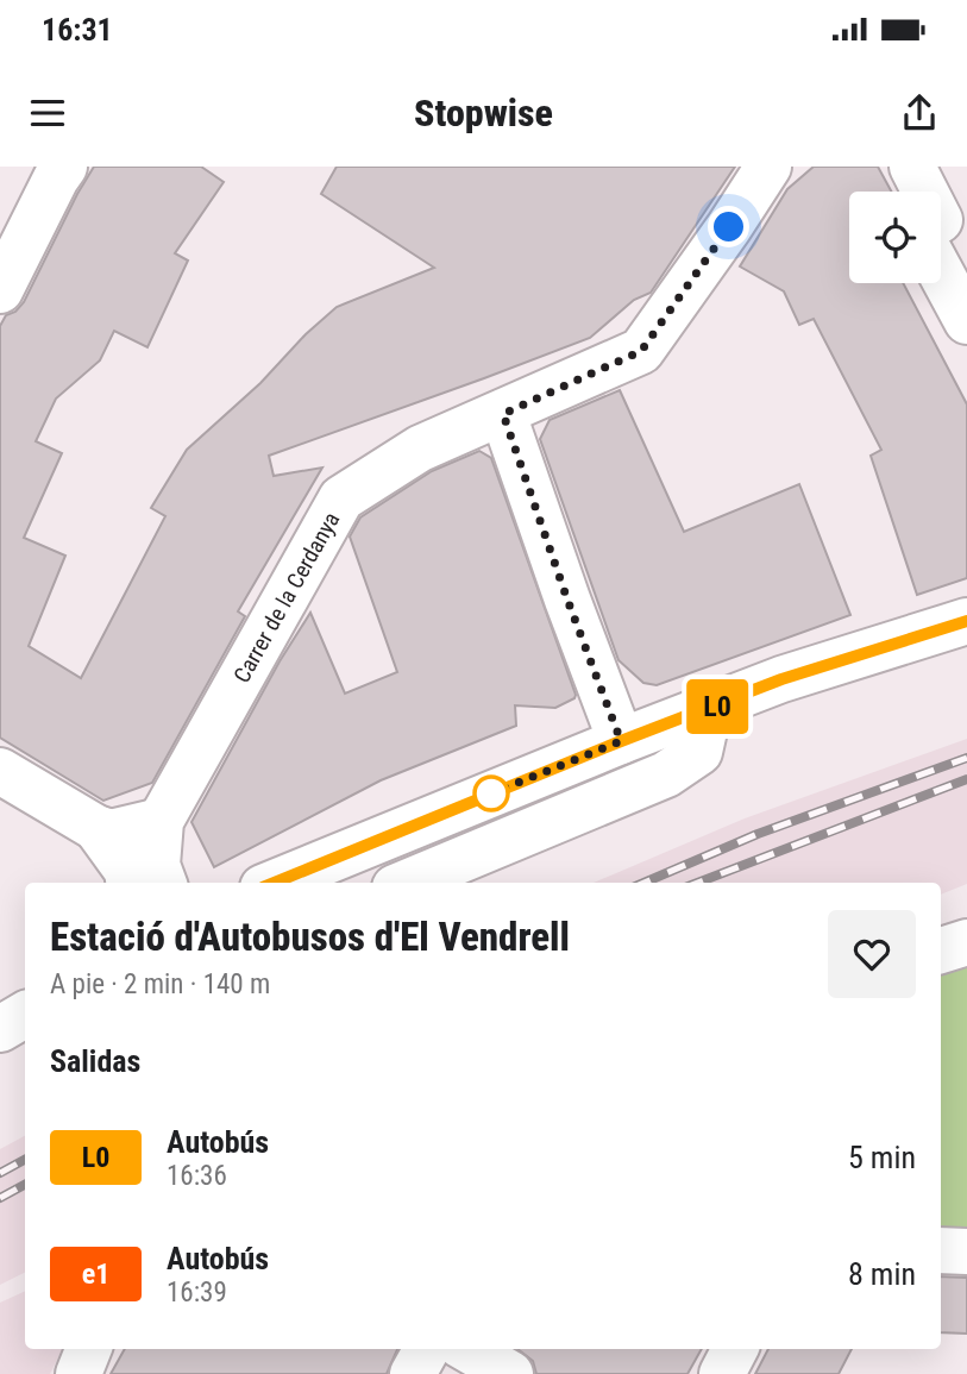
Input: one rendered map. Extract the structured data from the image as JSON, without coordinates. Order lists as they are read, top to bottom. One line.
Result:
{"streets":{"street":["Carrer de la Cerdanya"]},"lines":["bus line L0"],"page":{"status":"16:31","header":"Stopwise","on_map":"L0","heading":[["Estació d'Autobusos d'El Vendrell","A pie · 2 min · 140 m"],"Salidas"],"list":[{"mark":"L0","name":"Autobús","note":"16:36","value":"5 min"},{"mark":"e1","name":"Autobús","note":"16:39","value":"8 min"}]}}
